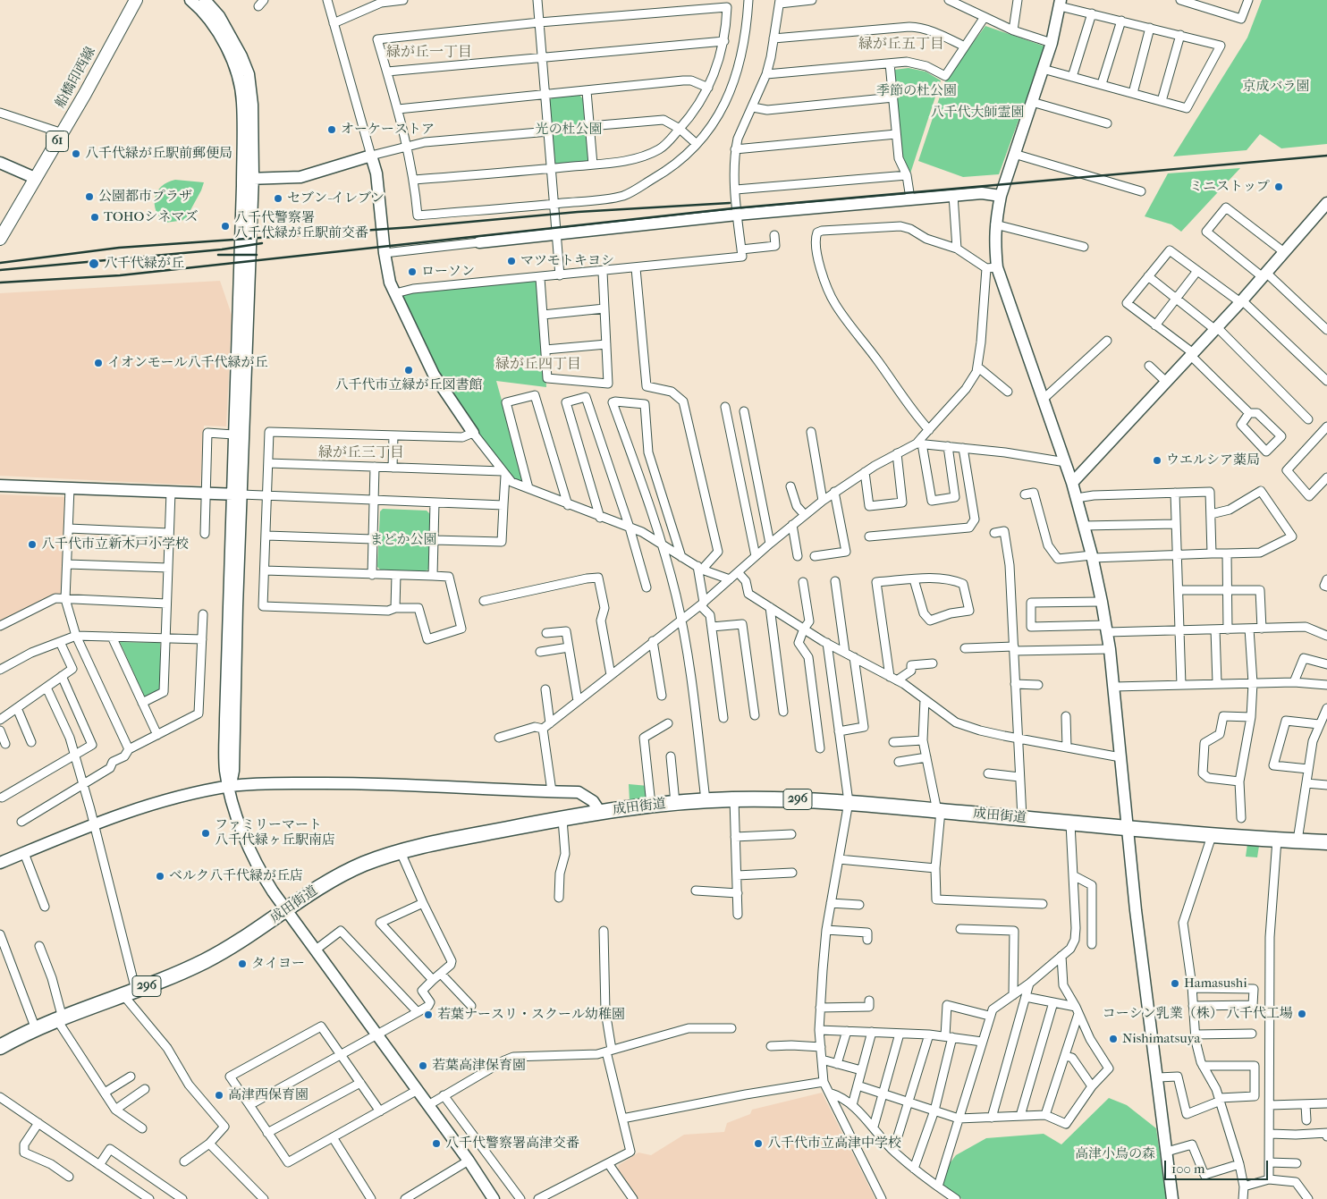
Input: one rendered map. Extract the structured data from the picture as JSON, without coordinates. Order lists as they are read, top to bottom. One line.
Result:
{"streets":{"highway":["296","成田街道"],"main road":["船橋印西線","61"]},"districts":["緑が丘五丁目","緑が丘一丁目","緑が丘四丁目","緑が丘三丁目"],"parks":["京成バラ園","季節の杜公園","八千代大師霊園","光の杜公園","まどか公園","高津小鳥の森"],"places":["オーケーストア","八千代緑が丘駅前郵便局","ミニストップ","公園都市プラザ","セブン-イレブン","TOHOシネマズ","八千代警察署 八千代緑が丘駅前交番","マツモトキヨシ","八千代緑が丘","ローソン","イオンモール八千代緑が丘","八千代市立緑が丘図書館","ウエルシア薬局","八千代市立新木戸小学校","ファミリーマート 八千代緑ヶ丘駅南店","ベルク八千代緑が丘店","タイヨー","Hamasushi","コーシン乳業（株） 八千代工場","若葉ナースリ・スクール幼稚園","Nishimatsuya","若葉高津保育園","高津西保育園","八千代警察署高津交番","八千代市立高津中学校"],"scale_bar":"100 m"}
